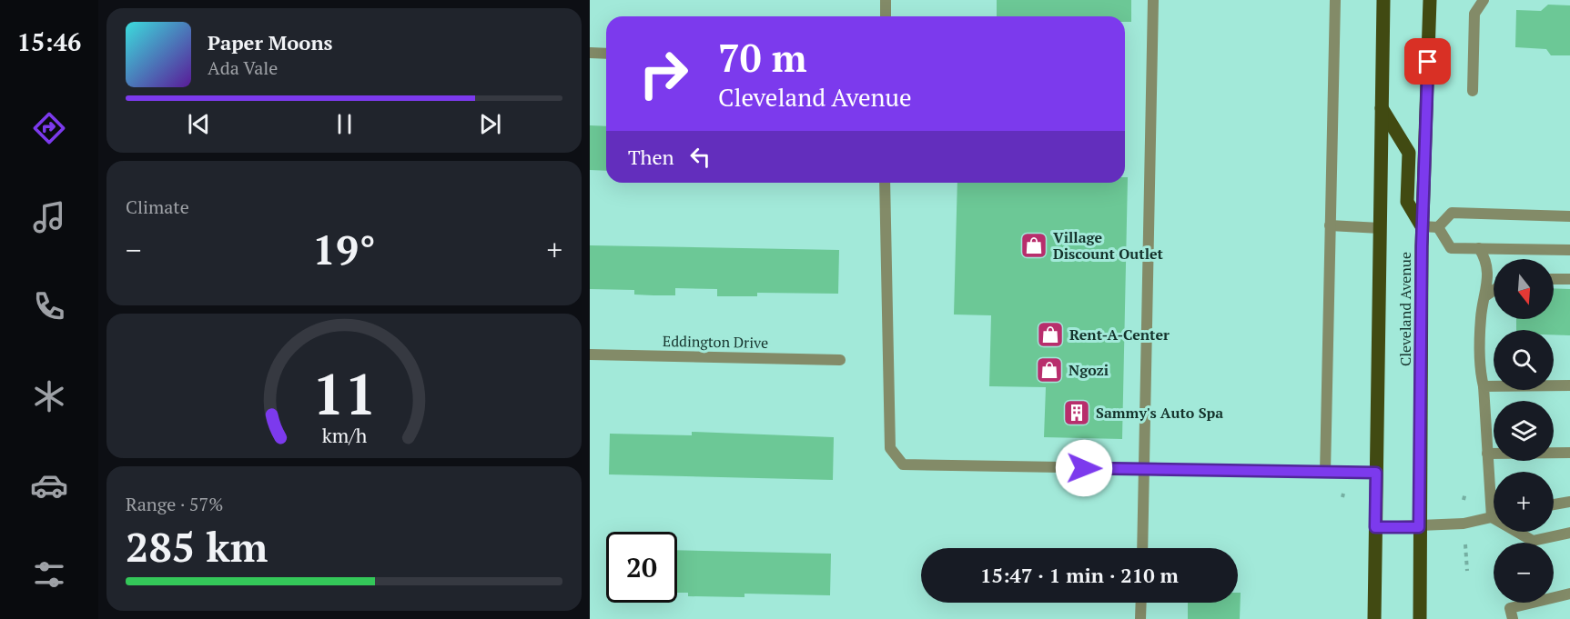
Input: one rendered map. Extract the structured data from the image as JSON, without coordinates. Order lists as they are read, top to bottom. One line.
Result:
{"streets":{"main road":["Cleveland Avenue"],"lane":["Eddington Drive"]},"places":{"shop":["Village Discount Outlet","Rent-A-Center","Ngozi"],"building":["Sammy's Auto Spa"]},"north":"bottom","page":{"tabs":"15:46","turn":["70 m","Cleveland Avenue"],"song":["Paper Moons","Ada Vale"],"then":"Then","tile":["Climate",["Range · 57%","285 km"]],"heat":["−","19°","+"],"map_buttons":["+","−"],"limit":"20","trip":"15:47 · 1 min · 210 m","gauge":["11","km/h"]}}
